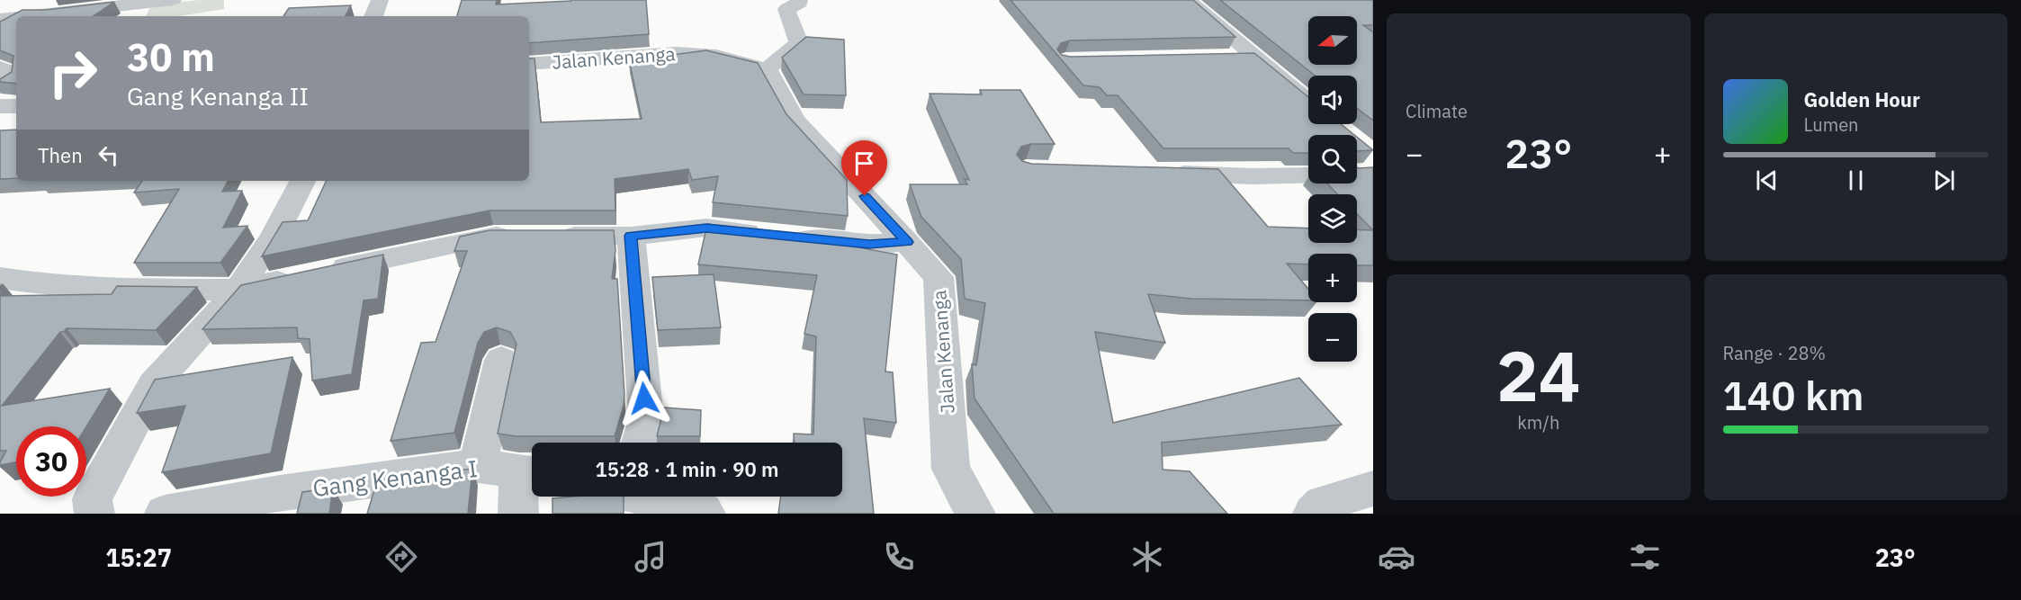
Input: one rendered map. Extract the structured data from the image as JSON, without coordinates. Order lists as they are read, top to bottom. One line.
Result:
{"streets":{"street":["Jalan Kenanga","Gang Kenanga I"]},"north":"left","page":{"tile":["Climate",["24","km/h"],["Range · 28%","140 km"]],"map_buttons":["+","−"],"turn":["30 m","Gang Kenanga II"],"song":["Golden Hour","Lumen"],"then":"Then","heat":["−","23°","+"],"limit":"30","trip":"15:28 · 1 min · 90 m","tabs":["15:27","23°"]}}
